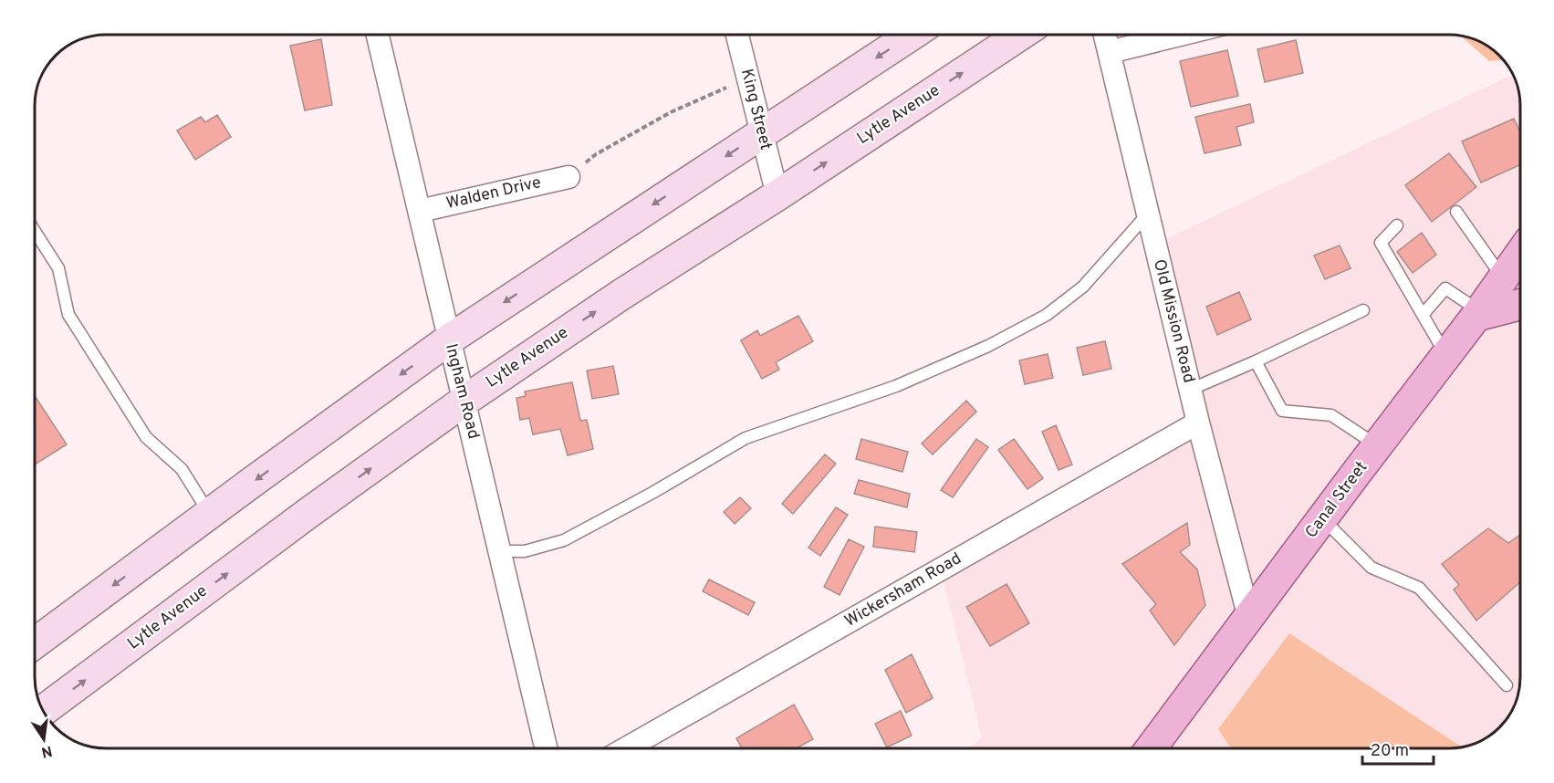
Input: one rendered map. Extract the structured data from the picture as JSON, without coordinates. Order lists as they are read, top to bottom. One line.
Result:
{"streets":{"main road":["Lytle Avenue","Canal Street"],"street":["King Street","Walden Drive","Old Mission Road","Ingham Road","Wickersham Road"]},"crossings":[["King Street","Lytle Avenue"],["Lytle Avenue","Ingham Road"],["Walden Drive","Ingham Road"],["Old Mission Road","Canal Street"],["Old Mission Road","Wickersham Road"]],"scale_bar":"20 m","north":"bottom"}
